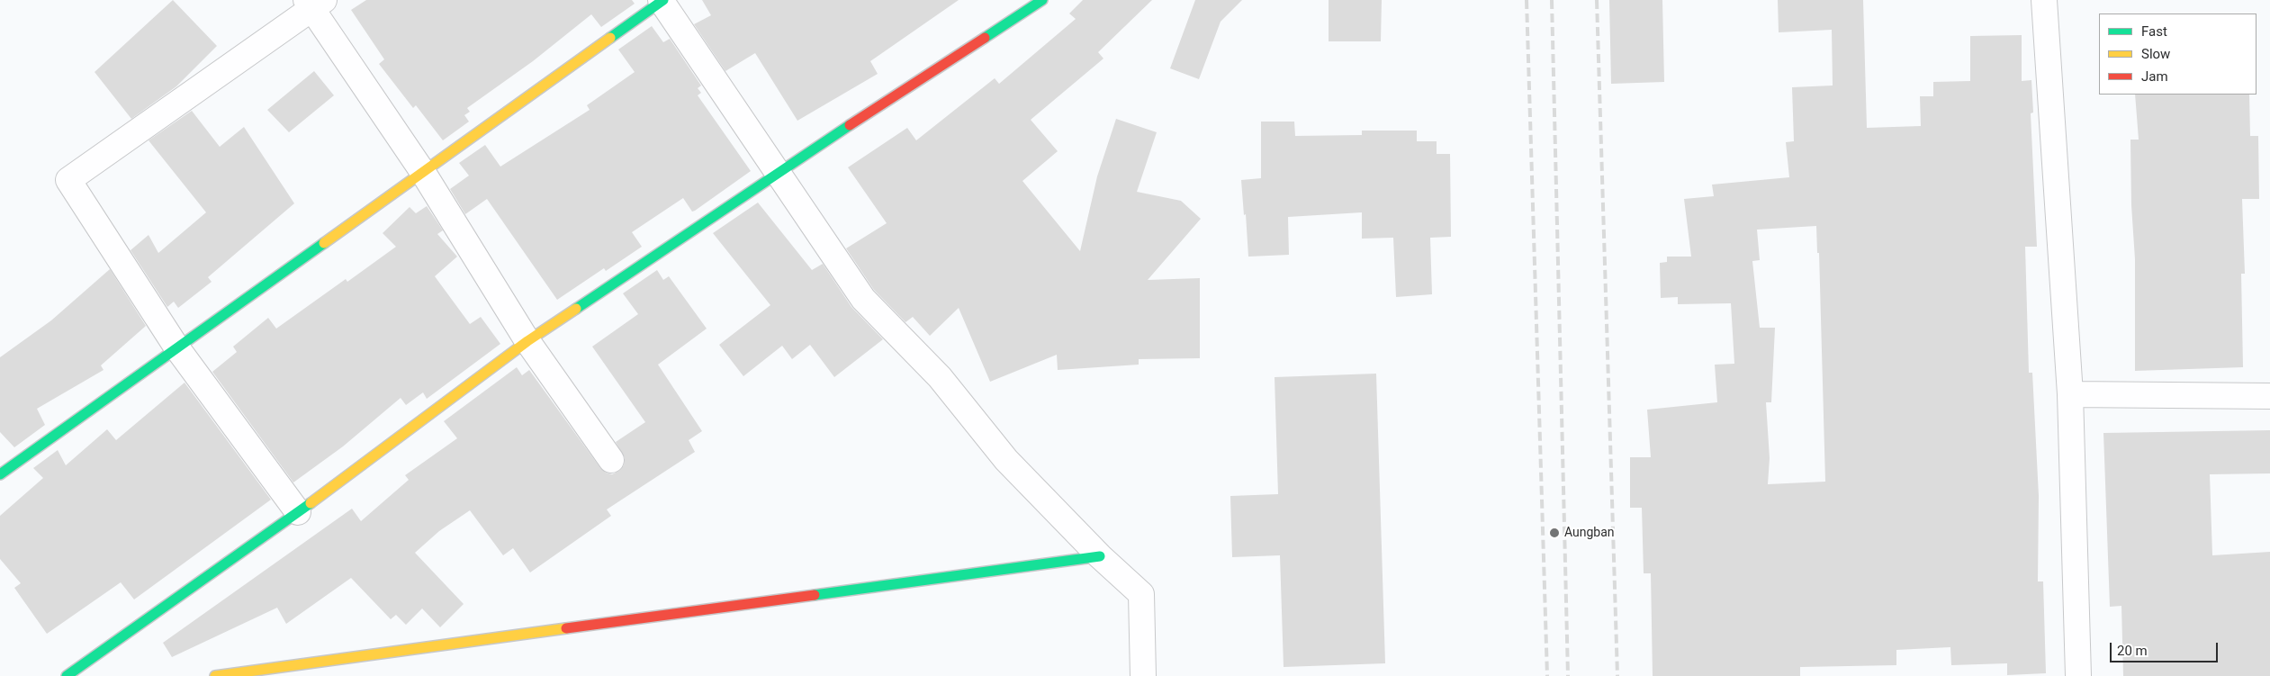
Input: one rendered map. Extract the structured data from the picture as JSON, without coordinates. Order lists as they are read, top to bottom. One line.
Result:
{"places":["Aungban"],"legend":["Fast","Slow","Jam"],"scale_bar":"20 m"}
